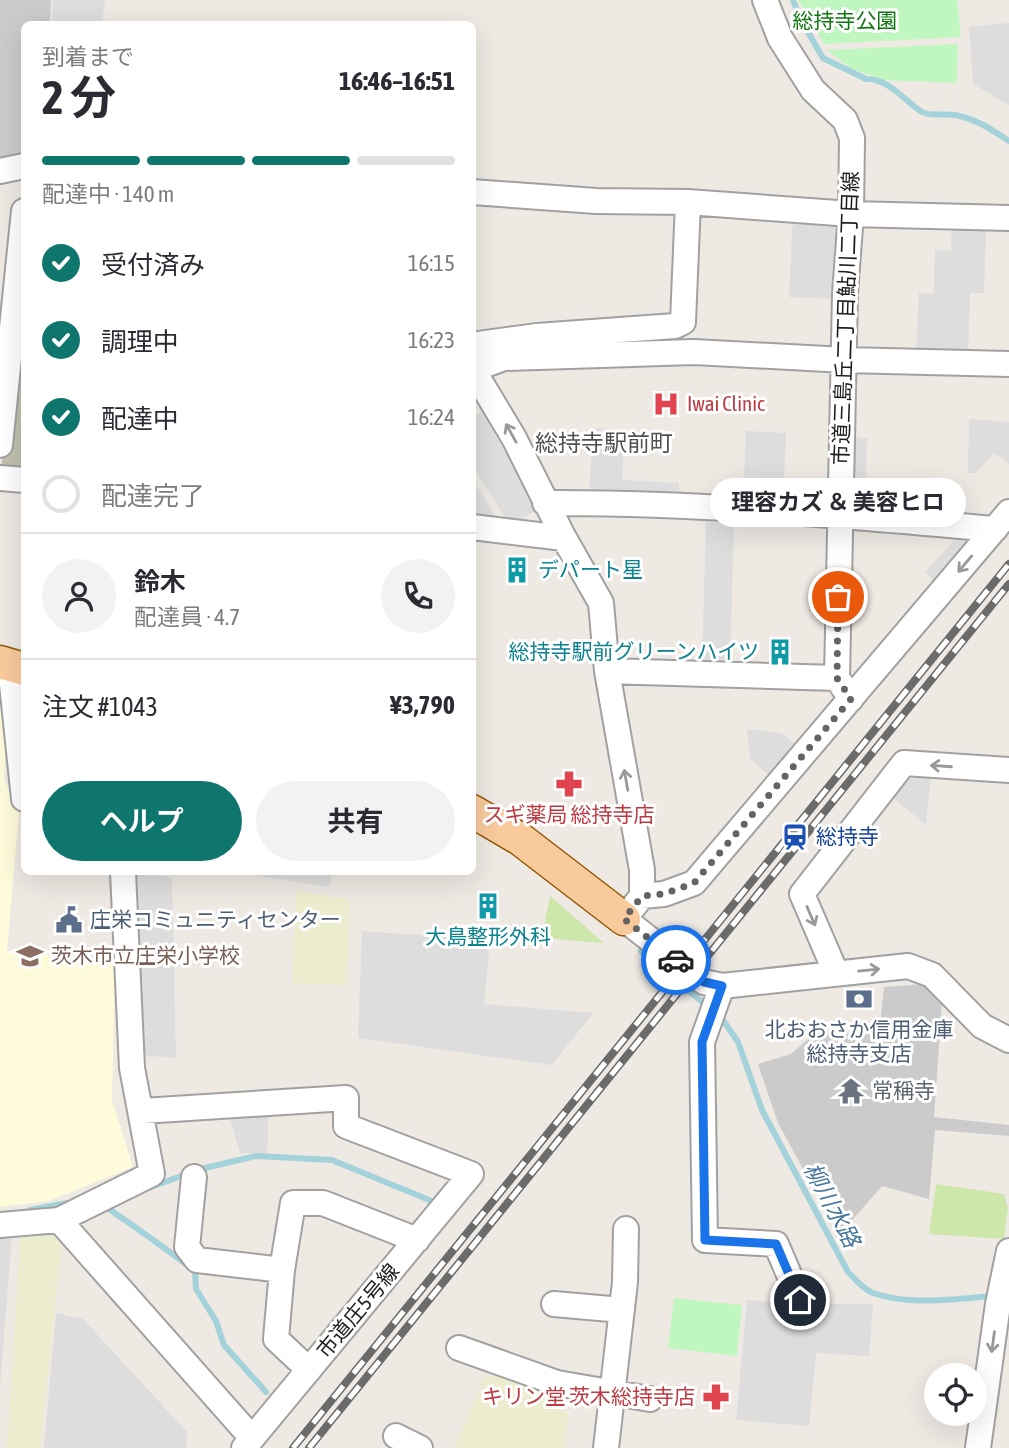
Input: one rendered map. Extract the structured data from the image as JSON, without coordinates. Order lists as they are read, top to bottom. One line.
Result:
{"streets":{"street":["市道三島丘二丁目鮎川二丁目線","市道庄5号線"]},"districts":["総持寺駅前町"],"water":["柳川水路"],"parks":["総持寺公園"],"places":{"hospital":["Iwai Clinic"],"building":["デパート星","総持寺駅前グリーンハイツ","大島整形外科"],"other":["理容カズ ＆ 美容ヒロ"],"pharmacy":["スギ薬局 総持寺店","キリン堂 茨木総持寺店"],"station":["総持寺"],"public building":["庄栄コミュニティセンター"],"school or university":["茨木市立庄栄小学校"],"bank":["北おおさか信用金庫 総持寺支店"],"temple":["常稱寺"]},"page":{"heading":["2 分","到着まで","16:46–16:51"],"panel":["鈴木","配達員 · 4.7","注文 #1043","¥3,790"],"bar":"配達中 · 140 m","list":[["受付済み","16:15"],["調理中","16:23"],["配達中","16:24"],"配達完了"],"bubble":"理容カズ ＆ 美容ヒロ","buttons":["ヘルプ","共有"]}}
